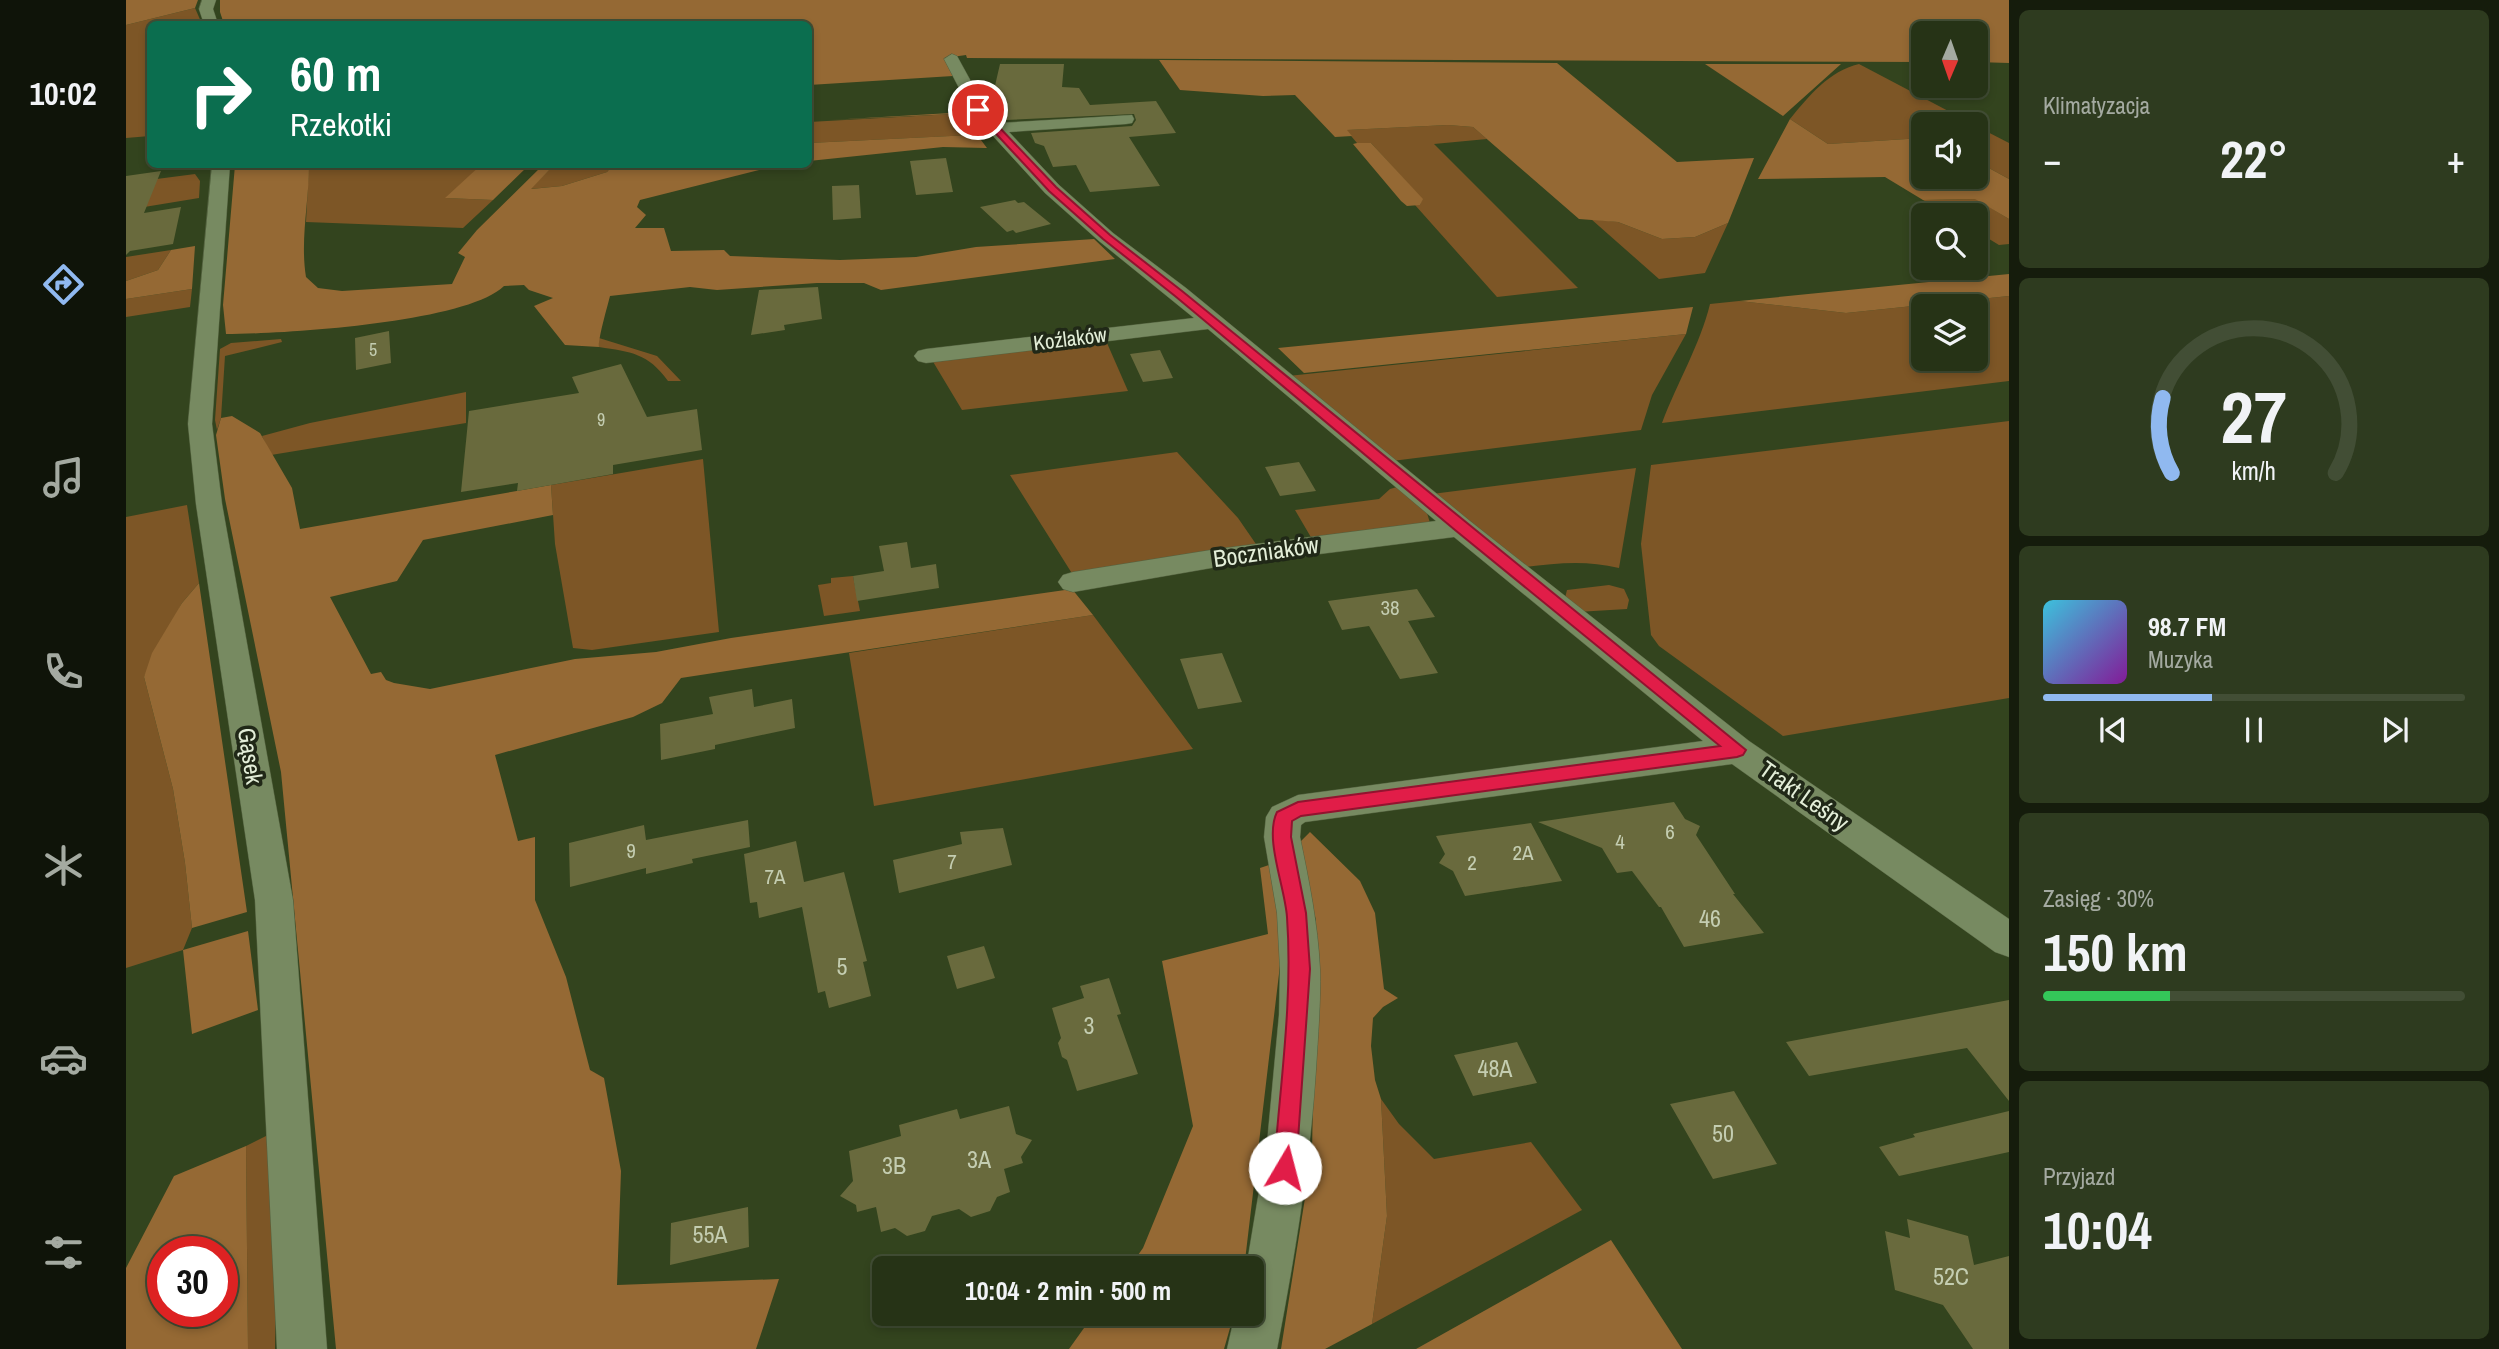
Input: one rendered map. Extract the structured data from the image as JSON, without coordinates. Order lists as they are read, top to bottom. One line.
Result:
{"streets":{"street":["Koźlaków","Boczniaków","Gąsek","Trakt Leśny"]},"crossings":[["Koźlaków","Trakt Leśny"],["Boczniaków","Trakt Leśny"]],"house_numbers":["5","9","38","6","4","9","2A","7","2","7A","46","5","3","48A","50","3A","3B","55A","52C"],"north":"bottom","page":{"tabs":"10:02","tile":["Klimatyzacja",["Zasięg · 30%","150 km"],["Przyjazd","10:04"]],"turn":["60 m","Rzekotki"],"heat":["−","22°","+"],"song":["98.7 FM","Muzyka"],"limit":"30","trip":"10:04 · 2 min · 500 m","gauge":["27","km/h"]}}
